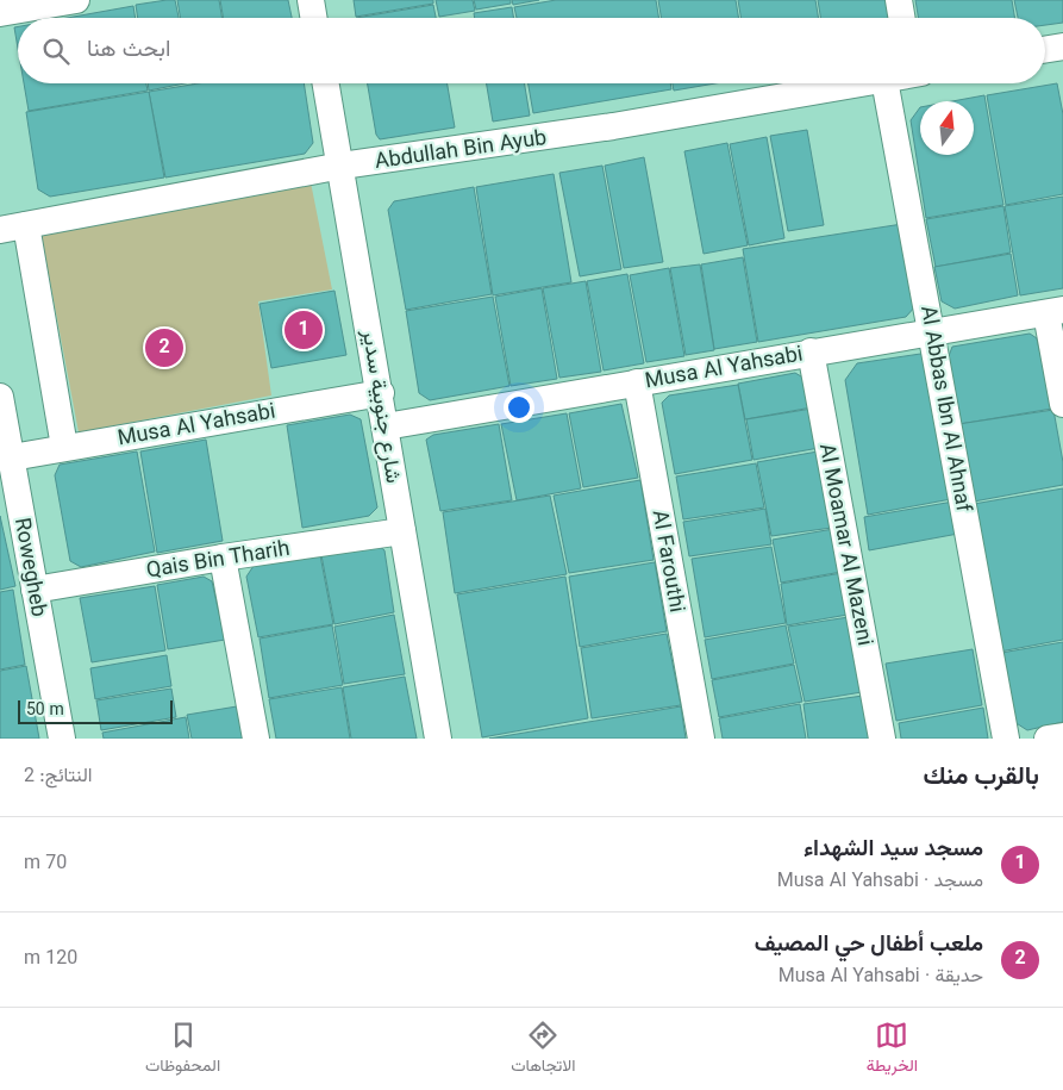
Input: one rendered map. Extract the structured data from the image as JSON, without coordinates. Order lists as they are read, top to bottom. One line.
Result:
{"streets":{"street":["Abdullah Bin Ayub","Musa Al Yahsabi","شارع جنوبية سدير","Al Abbas Ibn Al Ahnaf","Al Moamar Al Mazeni","Qais Bin Tharih","Al Farouthi","Rowegheb"]},"crossings":[["Abdullah Bin Ayub","شارع جنوبية سدير"],["Musa Al Yahsabi","شارع جنوبية سدير"],["Musa Al Yahsabi","Al Abbas Ibn Al Ahnaf"],["Musa Al Yahsabi","Al Moamar Al Mazeni"],["Musa Al Yahsabi","Al Farouthi"],["Musa Al Yahsabi","Rowegheb"],["شارع جنوبية سدير","Qais Bin Tharih"],["Qais Bin Tharih","Rowegheb"]],"scale_bar":"50 m","north":"top","page":{"search":"ابحث هنا","pins":["1","2"],"scale":"50 m","heading":["بالقرب منك","النتائج: 2"],"list":[{"mark":"1","name":"مسجد سيد الشهداء","note":"مسجد · Musa Al Yahsabi","value":"70 m"},{"mark":"2","name":"ملعب أطفال حي المصيف","note":"حديقة · Musa Al Yahsabi","value":"120 m"}],"nav":["الخريطة","الاتجاهات","المحفوظات"]}}
